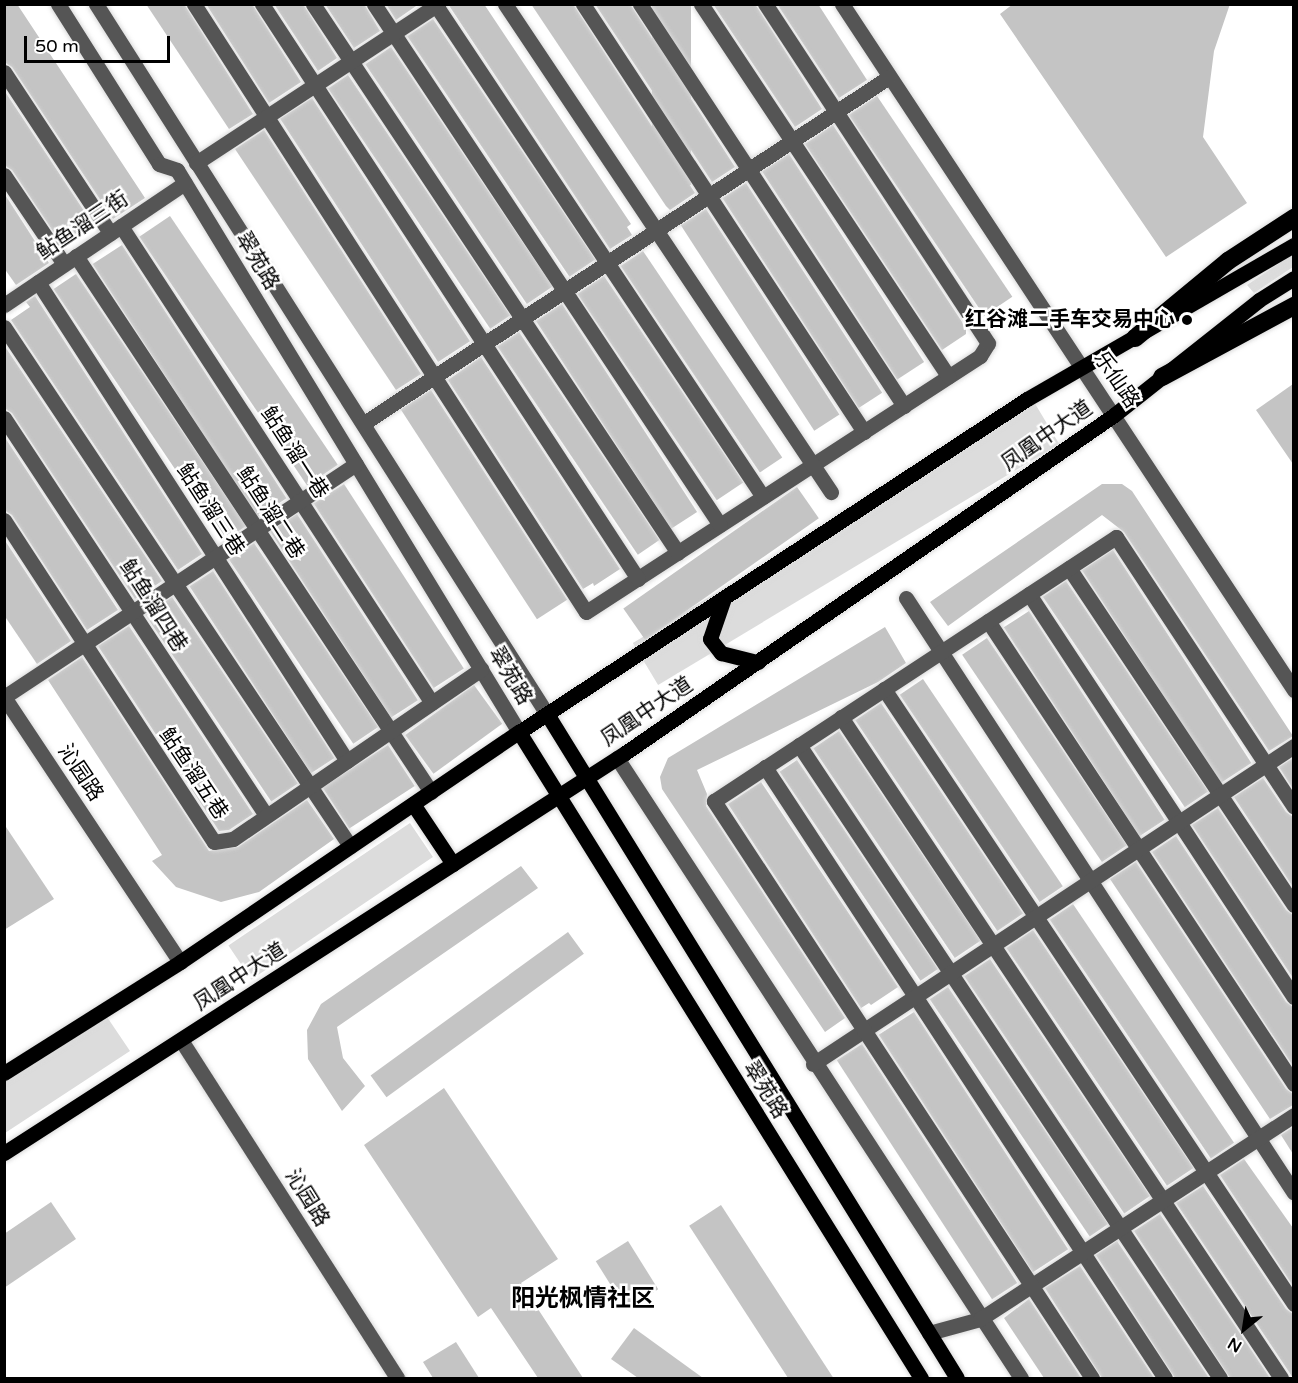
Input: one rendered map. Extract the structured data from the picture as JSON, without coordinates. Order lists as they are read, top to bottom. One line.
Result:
{"streets":{"main road":["翠苑路","凤凰中大道"],"street":["鲇鱼溜三街","乐仙路","鲇鱼溜一巷","鲇鱼溜三巷","鲇鱼溜二巷","鲇鱼溜四巷","沁园路","鲇鱼溜五巷"]},"crossings":[["鲇鱼溜三街","翠苑路"],["鲇鱼溜三街","鲇鱼溜一巷"],["鲇鱼溜三街","鲇鱼溜三巷"],["鲇鱼溜三街","鲇鱼溜二巷"],["翠苑路","凤凰中大道"],["翠苑路","鲇鱼溜五巷"],["乐仙路","凤凰中大道"],["凤凰中大道","鲇鱼溜二巷"],["凤凰中大道","沁园路"],["鲇鱼溜一巷","鲇鱼溜五巷"],["鲇鱼溜三巷","鲇鱼溜五巷"],["鲇鱼溜二巷","鲇鱼溜五巷"],["鲇鱼溜四巷","鲇鱼溜五巷"]],"districts":["阳光枫情社区"],"places":["红谷滩二手车交易中心"],"scale_bar":"50 m","north":"bottom left"}
